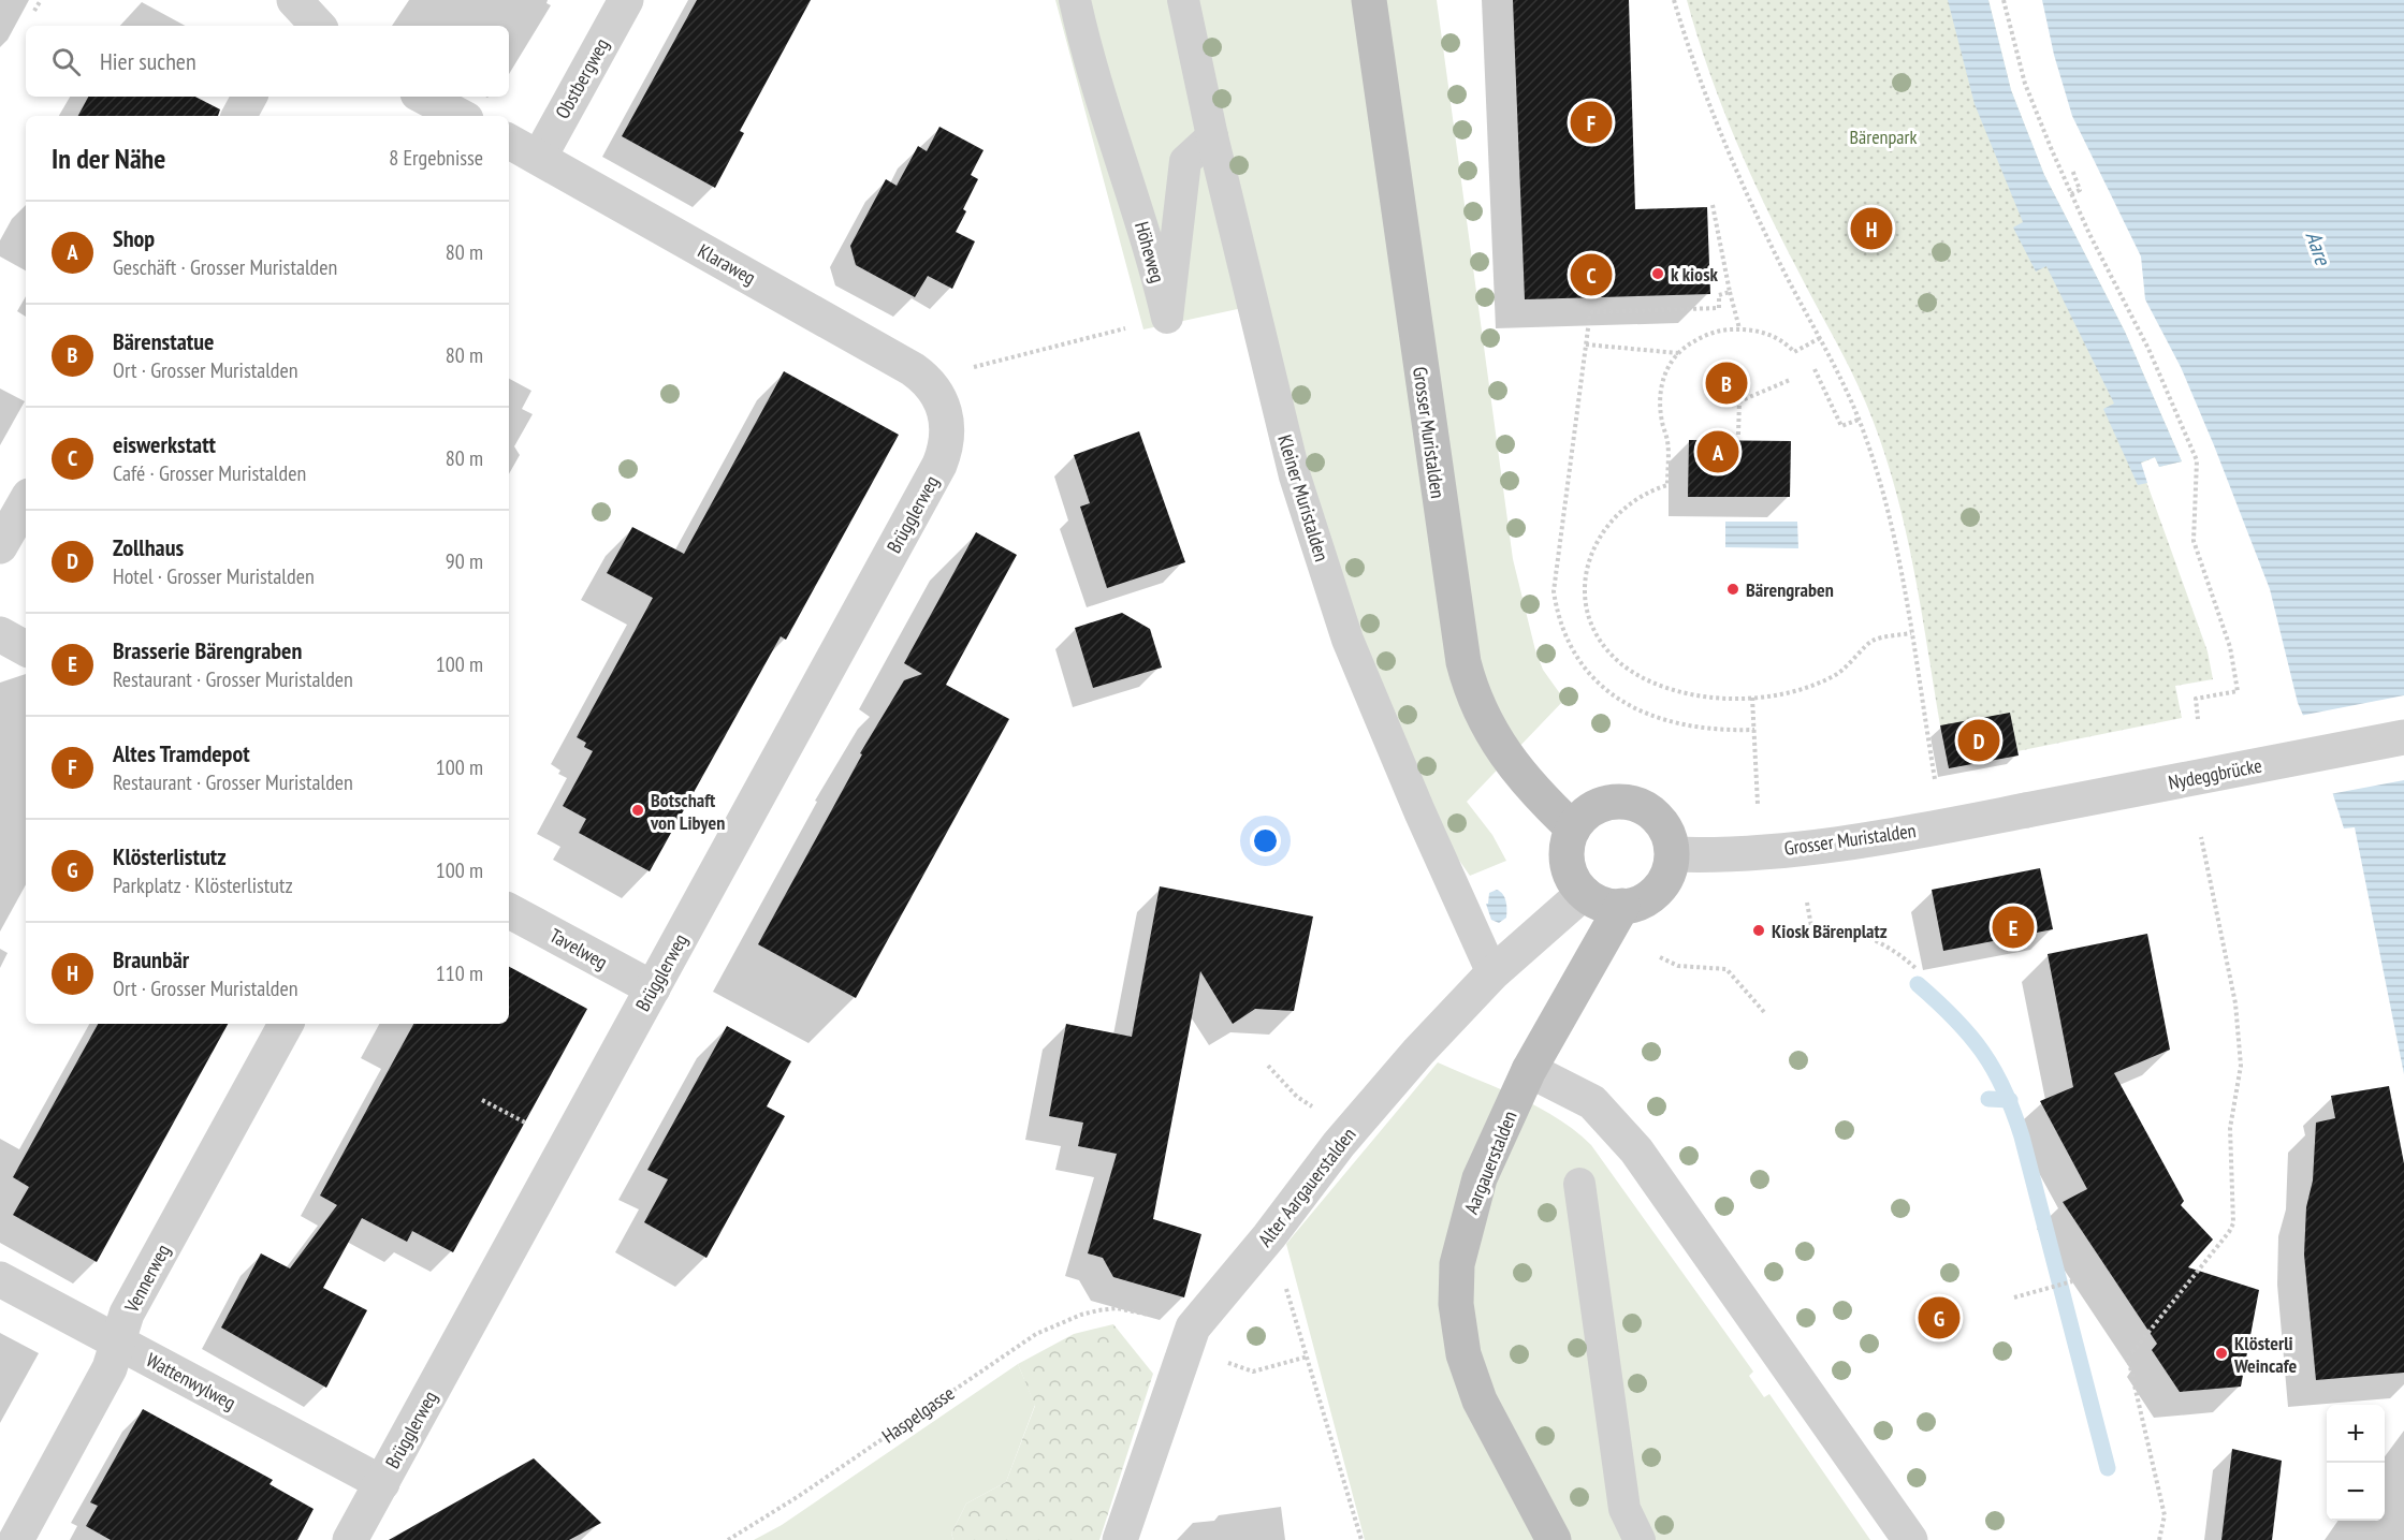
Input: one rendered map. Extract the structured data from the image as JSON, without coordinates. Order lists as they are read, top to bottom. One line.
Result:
{"streets":{"main road":["Grosser Muristalden","Aargauerstalden"],"street":["Obstbergweg","Höheweg","Klaraweg","Kleiner Muristalden","Brügglerweg","Nydeggbrücke","Tavelweg","Alter Aargauerstalden","Vennerweg","Wattenwylweg"],"path":["Haspelgasse"]},"crossings":[["Obstbergweg","Klaraweg"],["Höheweg","Kleiner Muristalden"],["Klaraweg","Brügglerweg"],["Grosser Muristalden","Nydeggbrücke"],["Grosser Muristalden","Aargauerstalden"],["Grosser Muristalden","Alter Aargauerstalden"],["Kleiner Muristalden","Alter Aargauerstalden"],["Brügglerweg","Tavelweg"],["Brügglerweg","Wattenwylweg"],["Aargauerstalden","Alter Aargauerstalden"],["Vennerweg","Wattenwylweg"]],"water":["Aare"],"parks":["Bärenpark"],"places":["k kiosk","Bärengraben","Botschaft von Libyen","Kiosk Bärenplatz","Klösterli Weincafe"],"page":{"search":"Hier suchen","pins":["F","H","C","B","A","D","E","G"],"heading":["In der Nähe","8 Ergebnisse"],"list":[{"mark":"A","name":"Shop","note":"Geschäft · Grosser Muristalden","value":"80 m"},{"mark":"B","name":"Bärenstatue","note":"Ort · Grosser Muristalden","value":"80 m"},{"mark":"C","name":"eiswerkstatt","note":"Café · Grosser Muristalden","value":"80 m"},{"mark":"D","name":"Zollhaus","note":"Hotel · Grosser Muristalden","value":"90 m"},{"mark":"E","name":"Brasserie Bärengraben","note":"Restaurant · Grosser Muristalden","value":"100 m"},{"mark":"F","name":"Altes Tramdepot","note":"Restaurant · Grosser Muristalden","value":"100 m"},{"mark":"G","name":"Klösterlistutz","note":"Parkplatz · Klösterlistutz","value":"100 m"},{"mark":"H","name":"Braunbär","note":"Ort · Grosser Muristalden","value":"110 m"}],"map_buttons":["+","−"]}}
